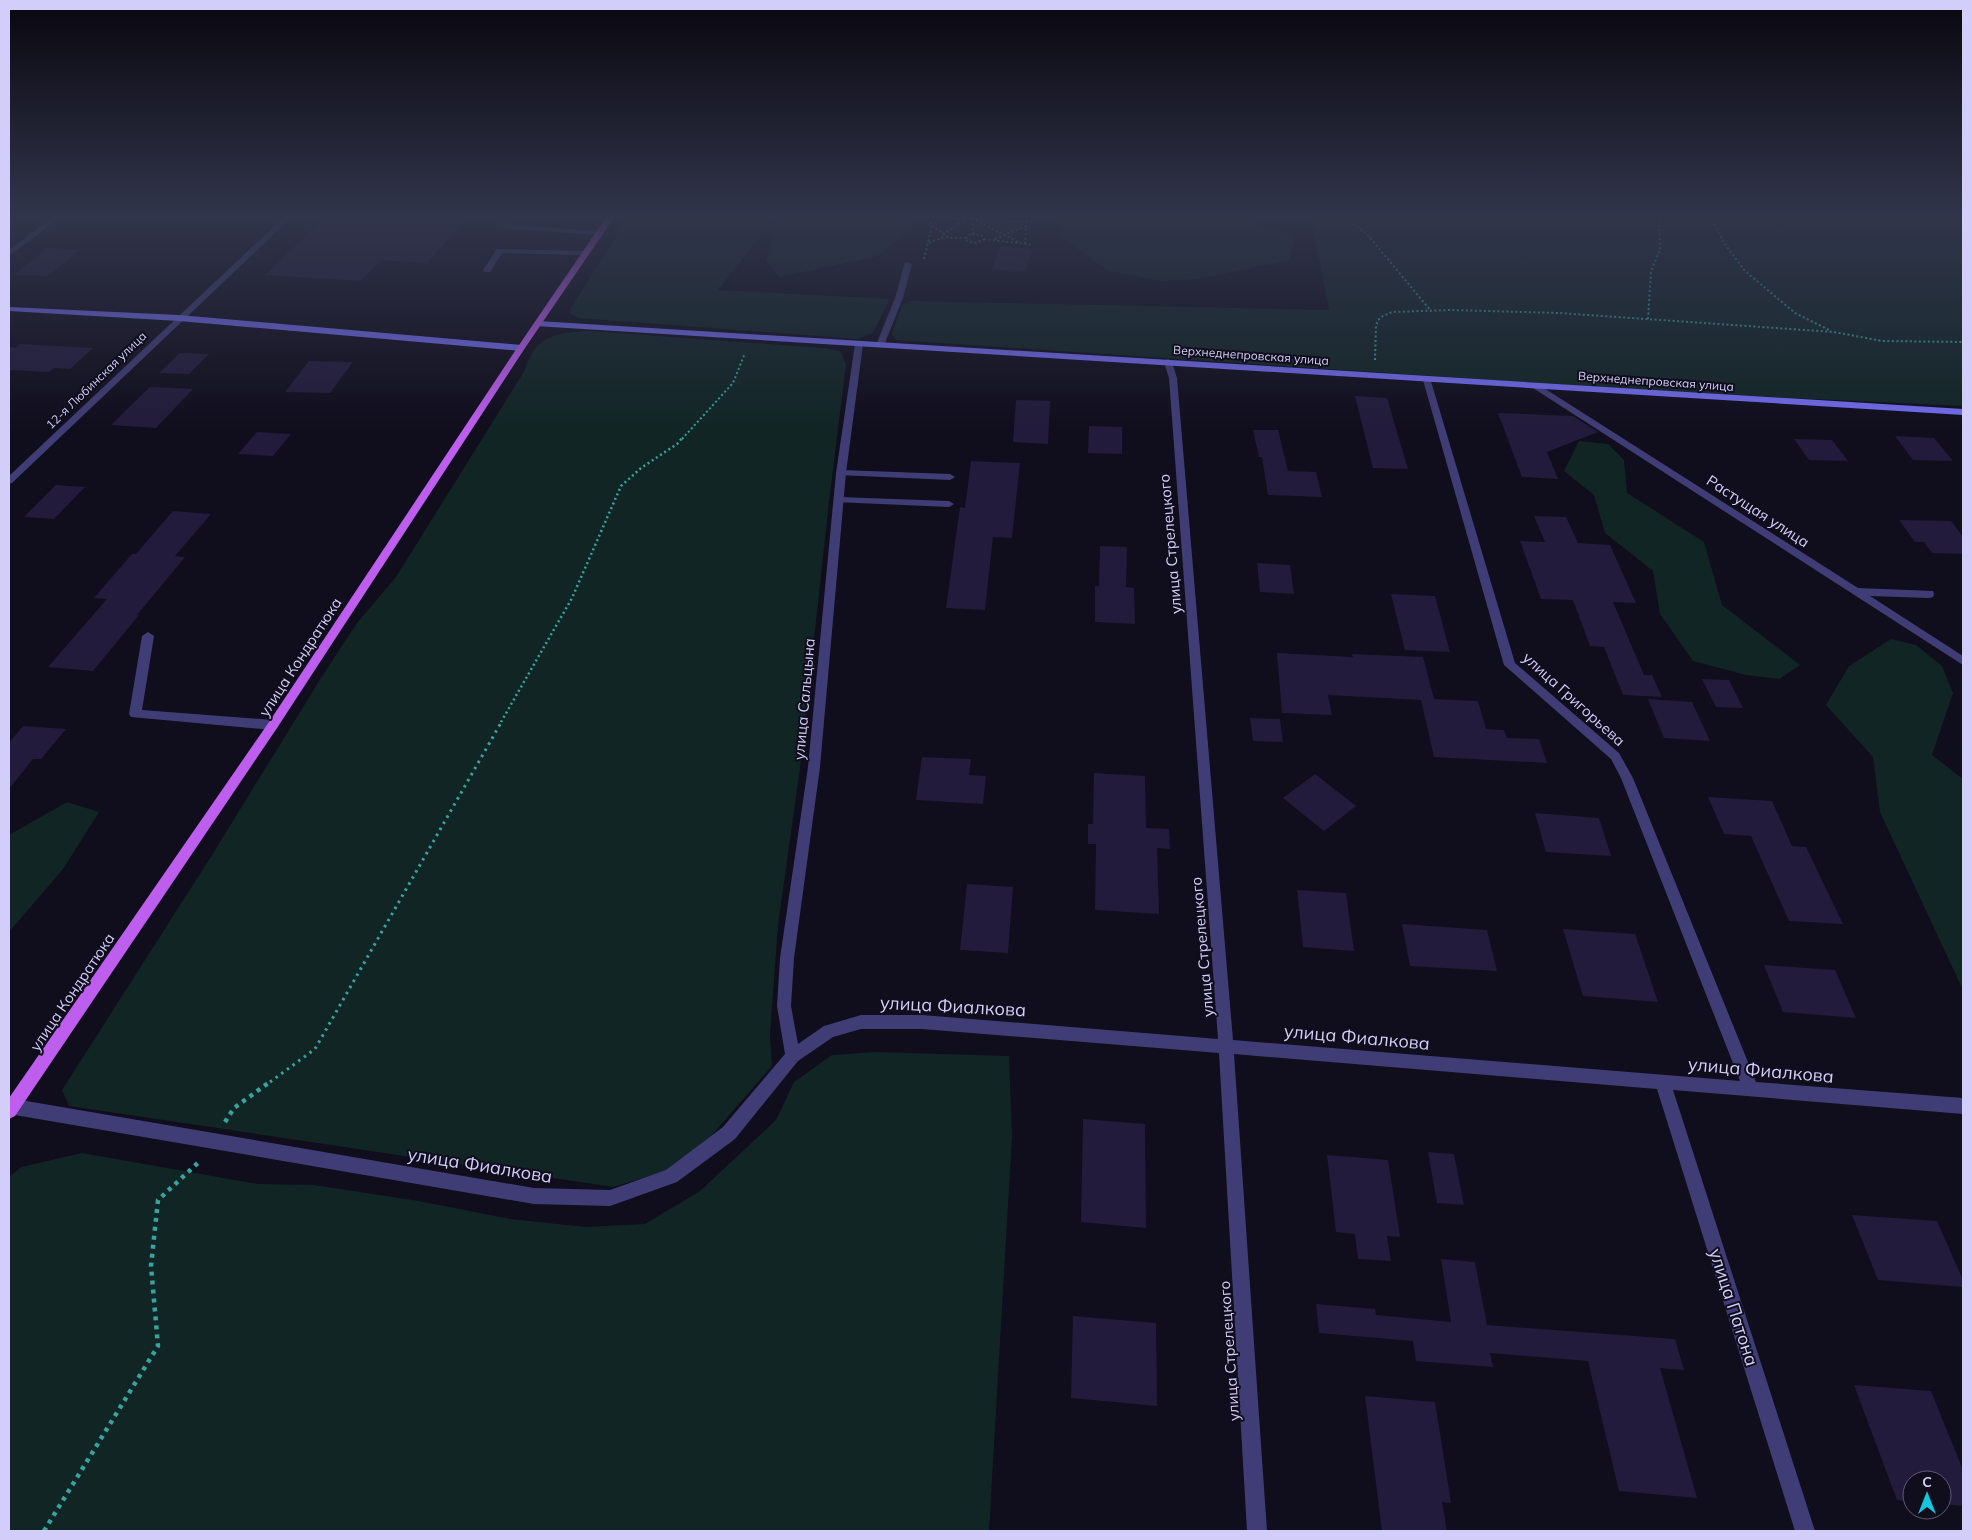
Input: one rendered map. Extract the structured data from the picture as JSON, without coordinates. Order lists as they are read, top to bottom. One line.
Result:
{"streets":{"main road":["улица Кондратюка"],"street":["Верхнеднепровская улица","12-я Любинская улица","Растущая улица","улица Стрелецкого","улица Сальцына","улица Григорьева","улица Фиалкова","улица Патона"]},"crossings":[["Верхнеднепровская улица","Растущая улица"],["Верхнеднепровская улица","улица Стрелецкого"],["Верхнеднепровская улица","улица Кондратюка"],["Верхнеднепровская улица","улица Сальцына"],["Верхнеднепровская улица","улица Григорьева"],["улица Стрелецкого","улица Фиалкова"],["улица Кондратюка","улица Фиалкова"],["улица Сальцына","улица Фиалкова"],["улица Григорьева","улица Фиалкова"],["улица Фиалкова","улица Патона"]],"north":"top"}
